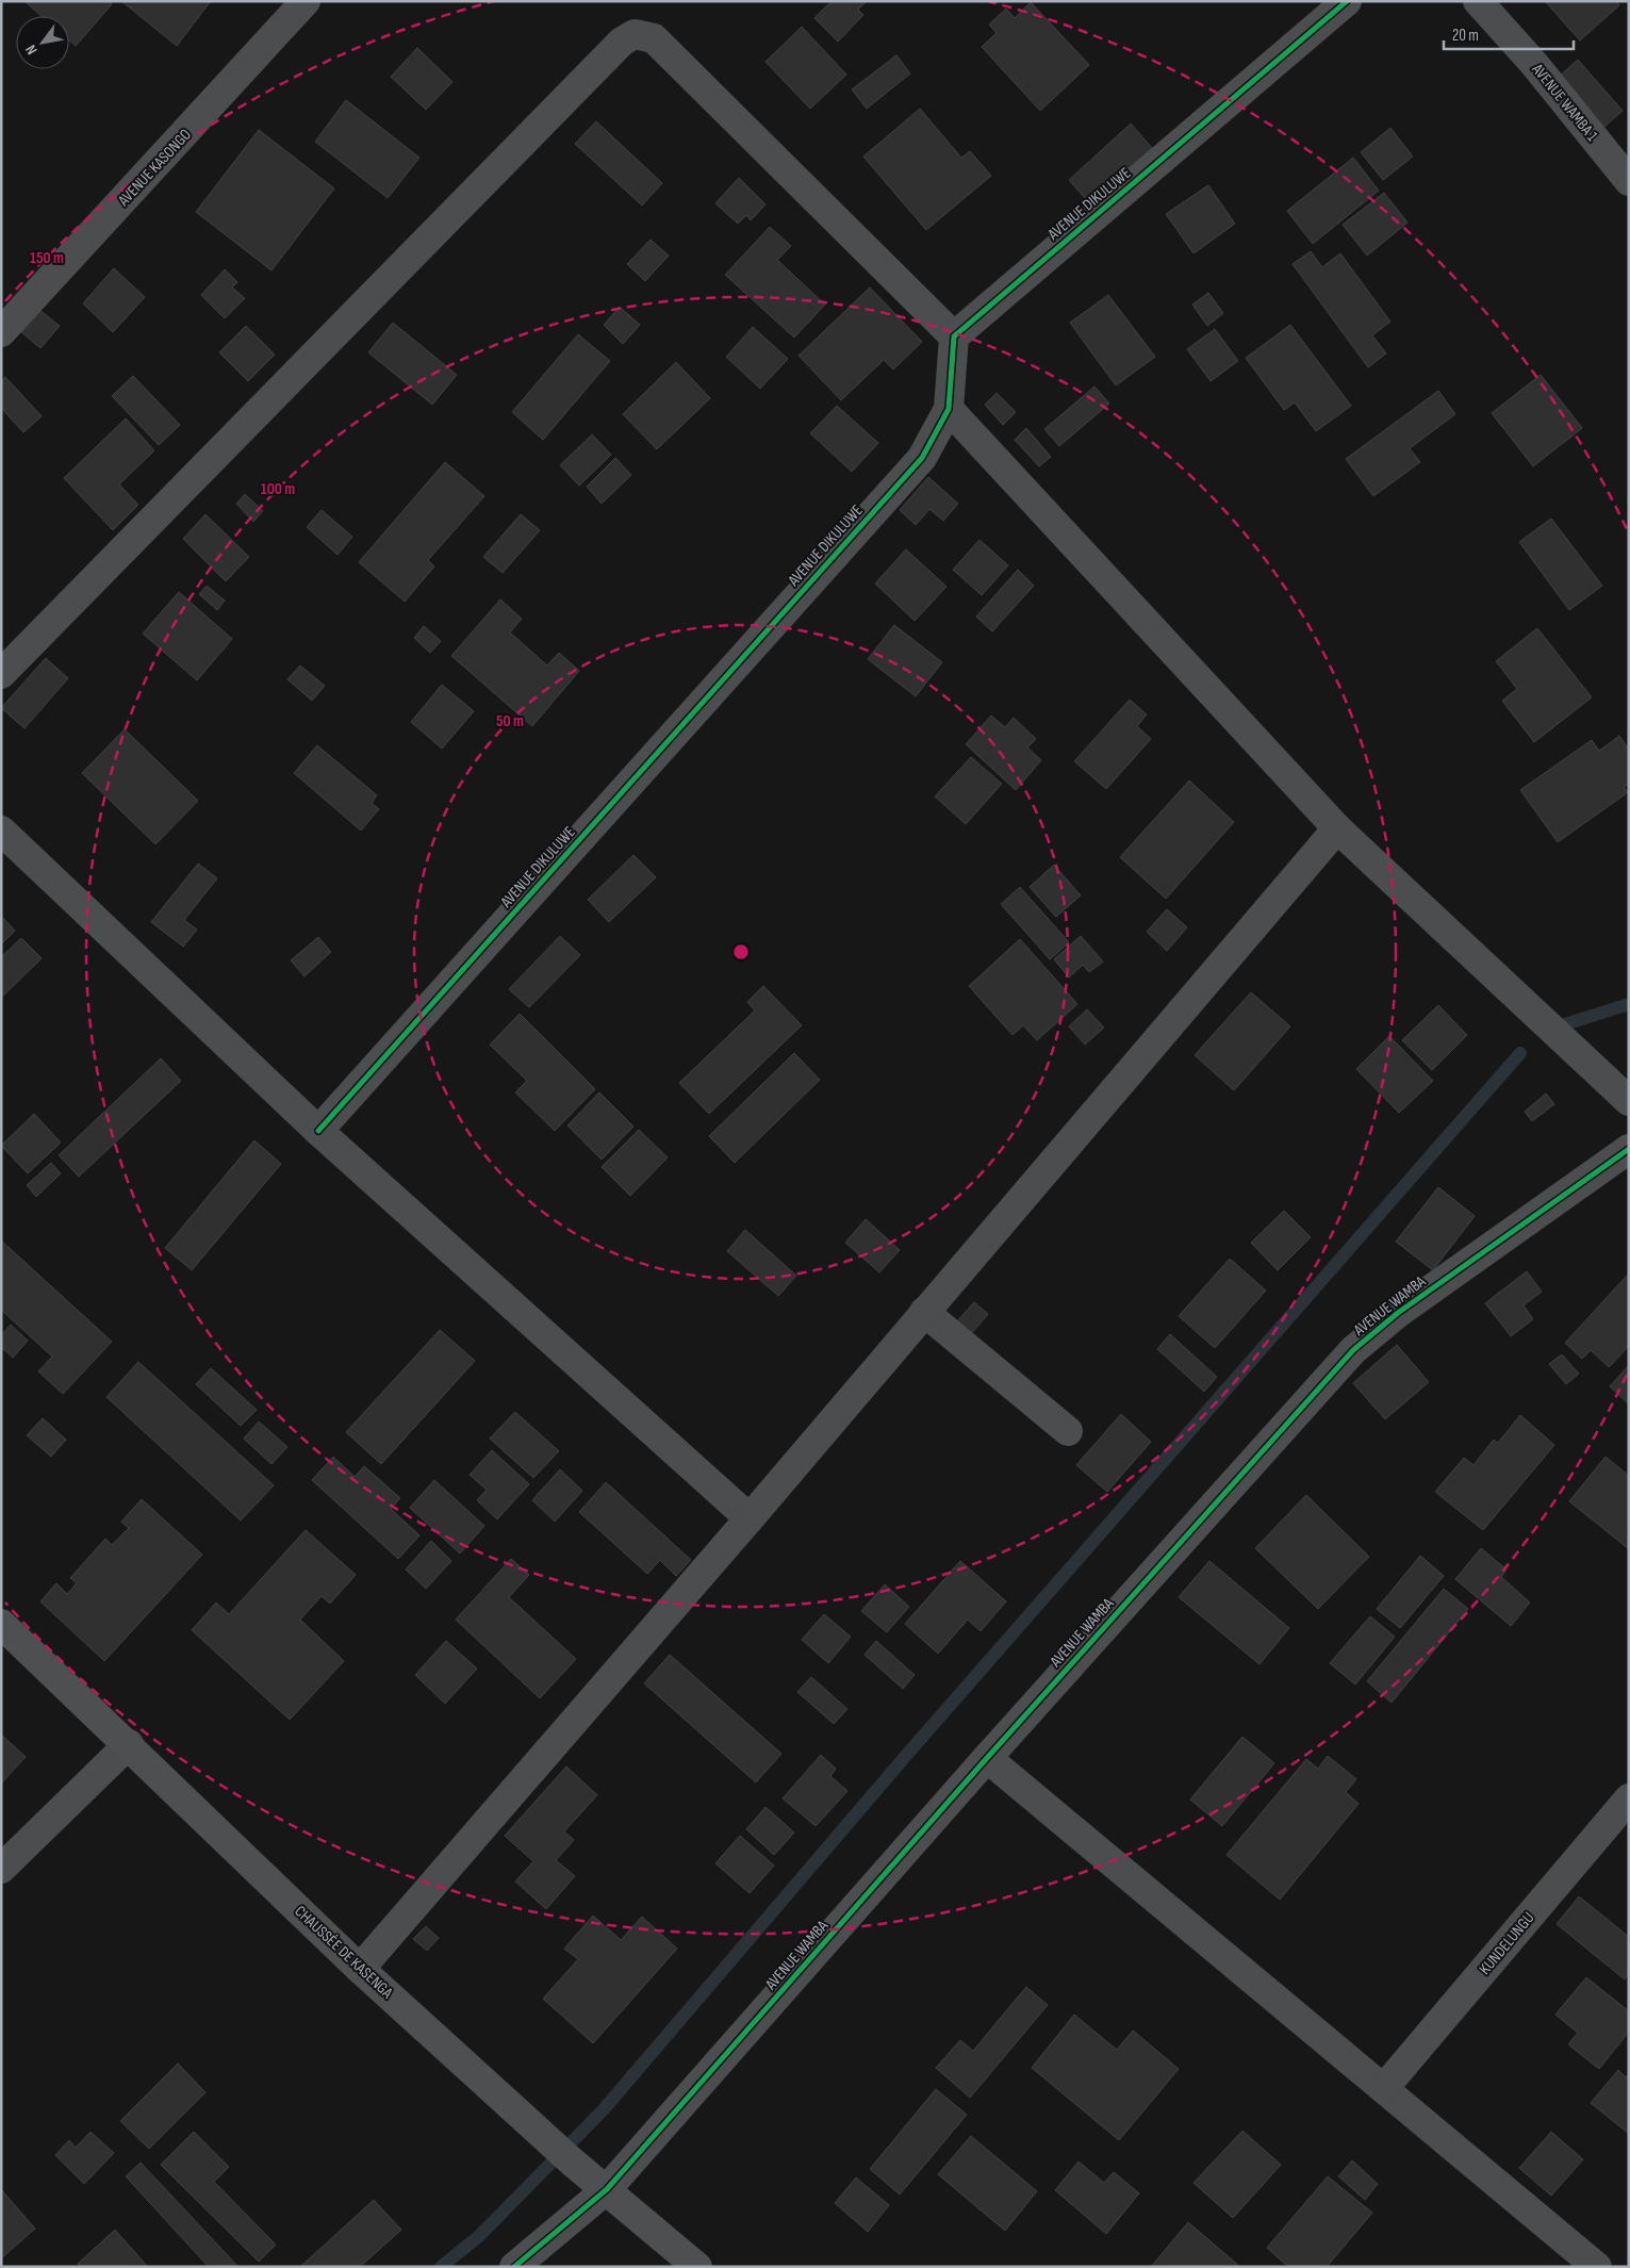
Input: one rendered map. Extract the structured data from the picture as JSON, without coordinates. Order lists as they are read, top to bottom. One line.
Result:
{"streets":{"main road":["CHAUSSÉE DE KASENGA"],"street":["AVENUE WAMBA 1","AVENUE KASONGO","AVENUE DIKULUWE","AVENUE WAMBA","KUNDELUNGU"]},"crossings":[["AVENUE WAMBA","CHAUSSÉE DE KASENGA"]],"scale_bar":"20 m","north":"bottom left","rings":["150 m","100 m","50 m"]}
